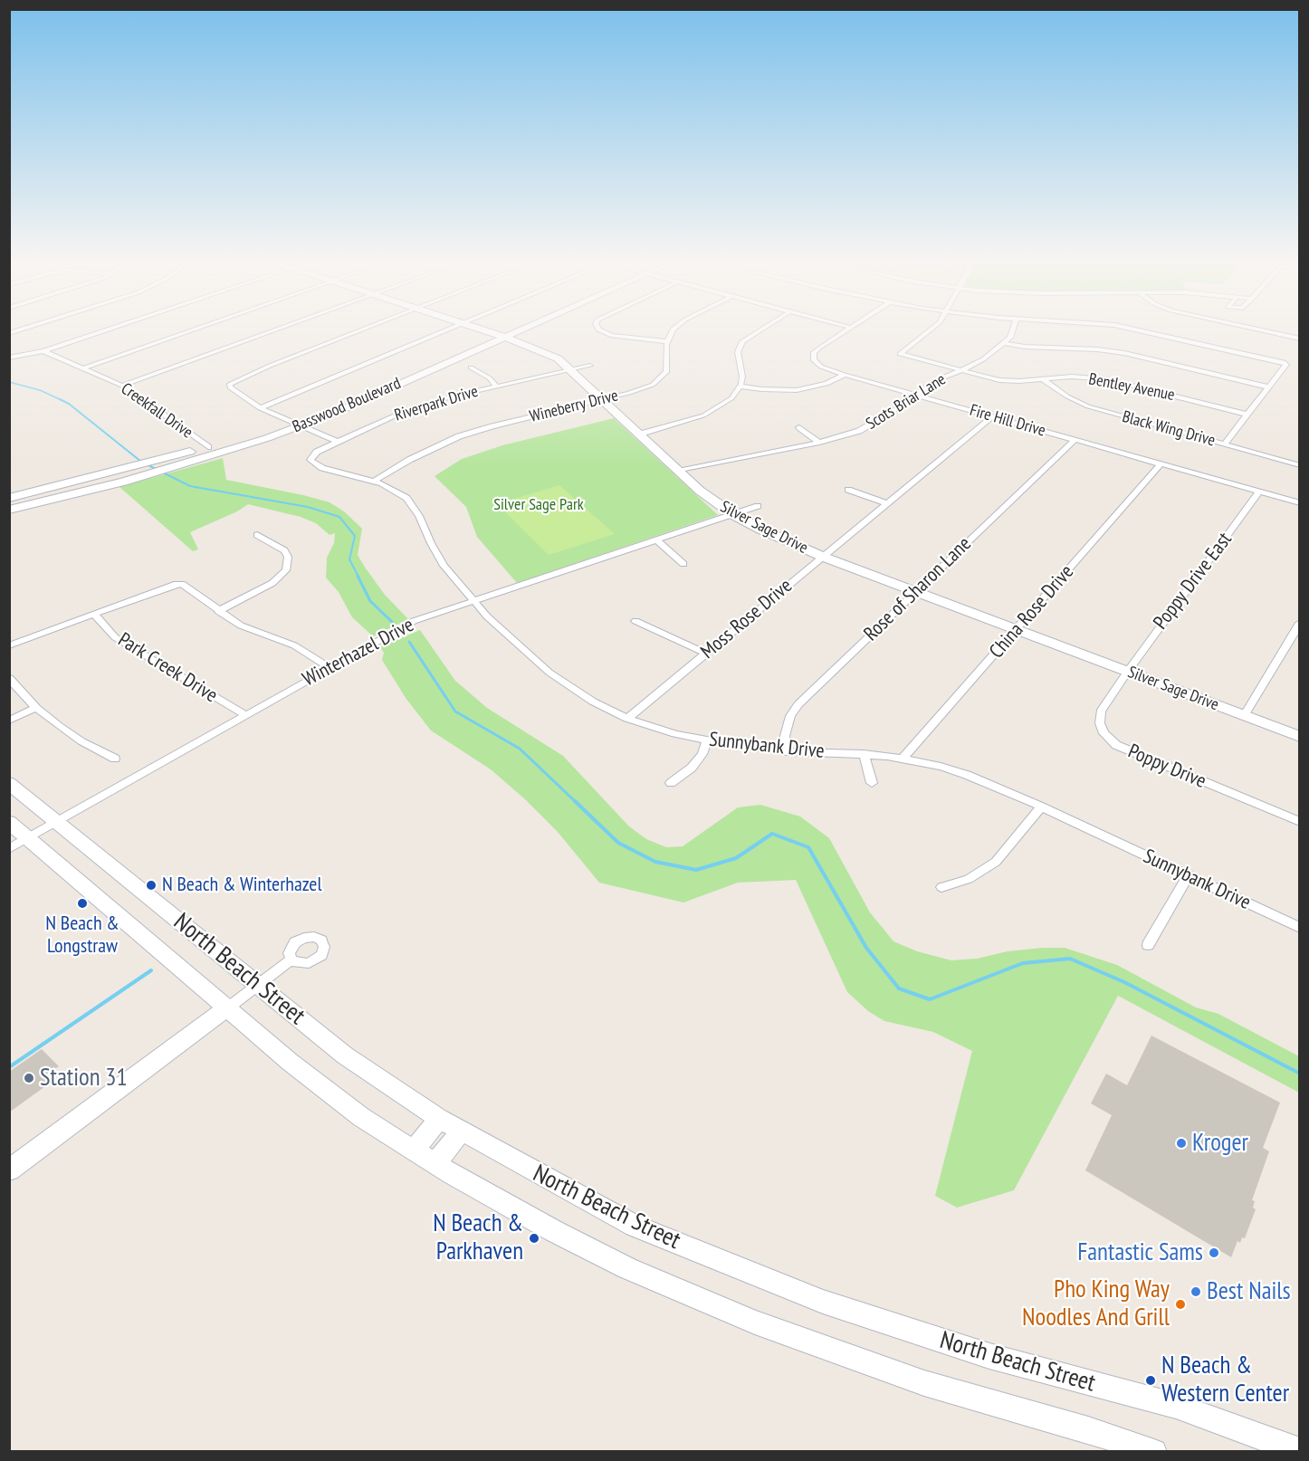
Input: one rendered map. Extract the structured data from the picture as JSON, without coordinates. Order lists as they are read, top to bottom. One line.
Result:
{"streets":{"main road":["Basswood Boulevard","Silver Sage Drive","North Beach Street"],"street":["Bentley Avenue","Scots Briar Lane","Riverpark Drive","Wineberry Drive","Creekfall Drive","Fire Hill Drive","Black Wing Drive","Poppy Drive East","Rose of Sharon Lane","China Rose Drive","Moss Rose Drive","Winterhazel Drive","Park Creek Drive","Sunnybank Drive","Poppy Drive"]},"crossings":[["Bentley Avenue","Scots Briar Lane"],["Bentley Avenue","Black Wing Drive"],["Scots Briar Lane","Fire Hill Drive"],["Scots Briar Lane","Silver Sage Drive"],["Riverpark Drive","Silver Sage Drive"],["Riverpark Drive","Sunnybank Drive"],["Basswood Boulevard","Creekfall Drive"],["Basswood Boulevard","Silver Sage Drive"],["Wineberry Drive","Silver Sage Drive"],["Wineberry Drive","Sunnybank Drive"],["Fire Hill Drive","Poppy Drive East"],["Fire Hill Drive","Rose of Sharon Lane"],["Fire Hill Drive","China Rose Drive"],["Fire Hill Drive","Moss Rose Drive"],["Silver Sage Drive","Poppy Drive East"],["Silver Sage Drive","Rose of Sharon Lane"],["Silver Sage Drive","China Rose Drive"],["Silver Sage Drive","Moss Rose Drive"],["Silver Sage Drive","Winterhazel Drive"],["Silver Sage Drive","Poppy Drive"],["Poppy Drive East","Poppy Drive"],["Rose of Sharon Lane","Sunnybank Drive"],["China Rose Drive","Sunnybank Drive"],["Moss Rose Drive","Sunnybank Drive"],["Winterhazel Drive","Park Creek Drive"],["Winterhazel Drive","Sunnybank Drive"],["Winterhazel Drive","North Beach Street"]],"parks":["Silver Sage Park"],"places":["N Beach & Winterhazel","N Beach & Longstraw","Station 31","Kroger","N Beach & Parkhaven","Fantastic Sams","Best Nails","Pho King Way Noodles And Grill","N Beach & Western Center"]}
